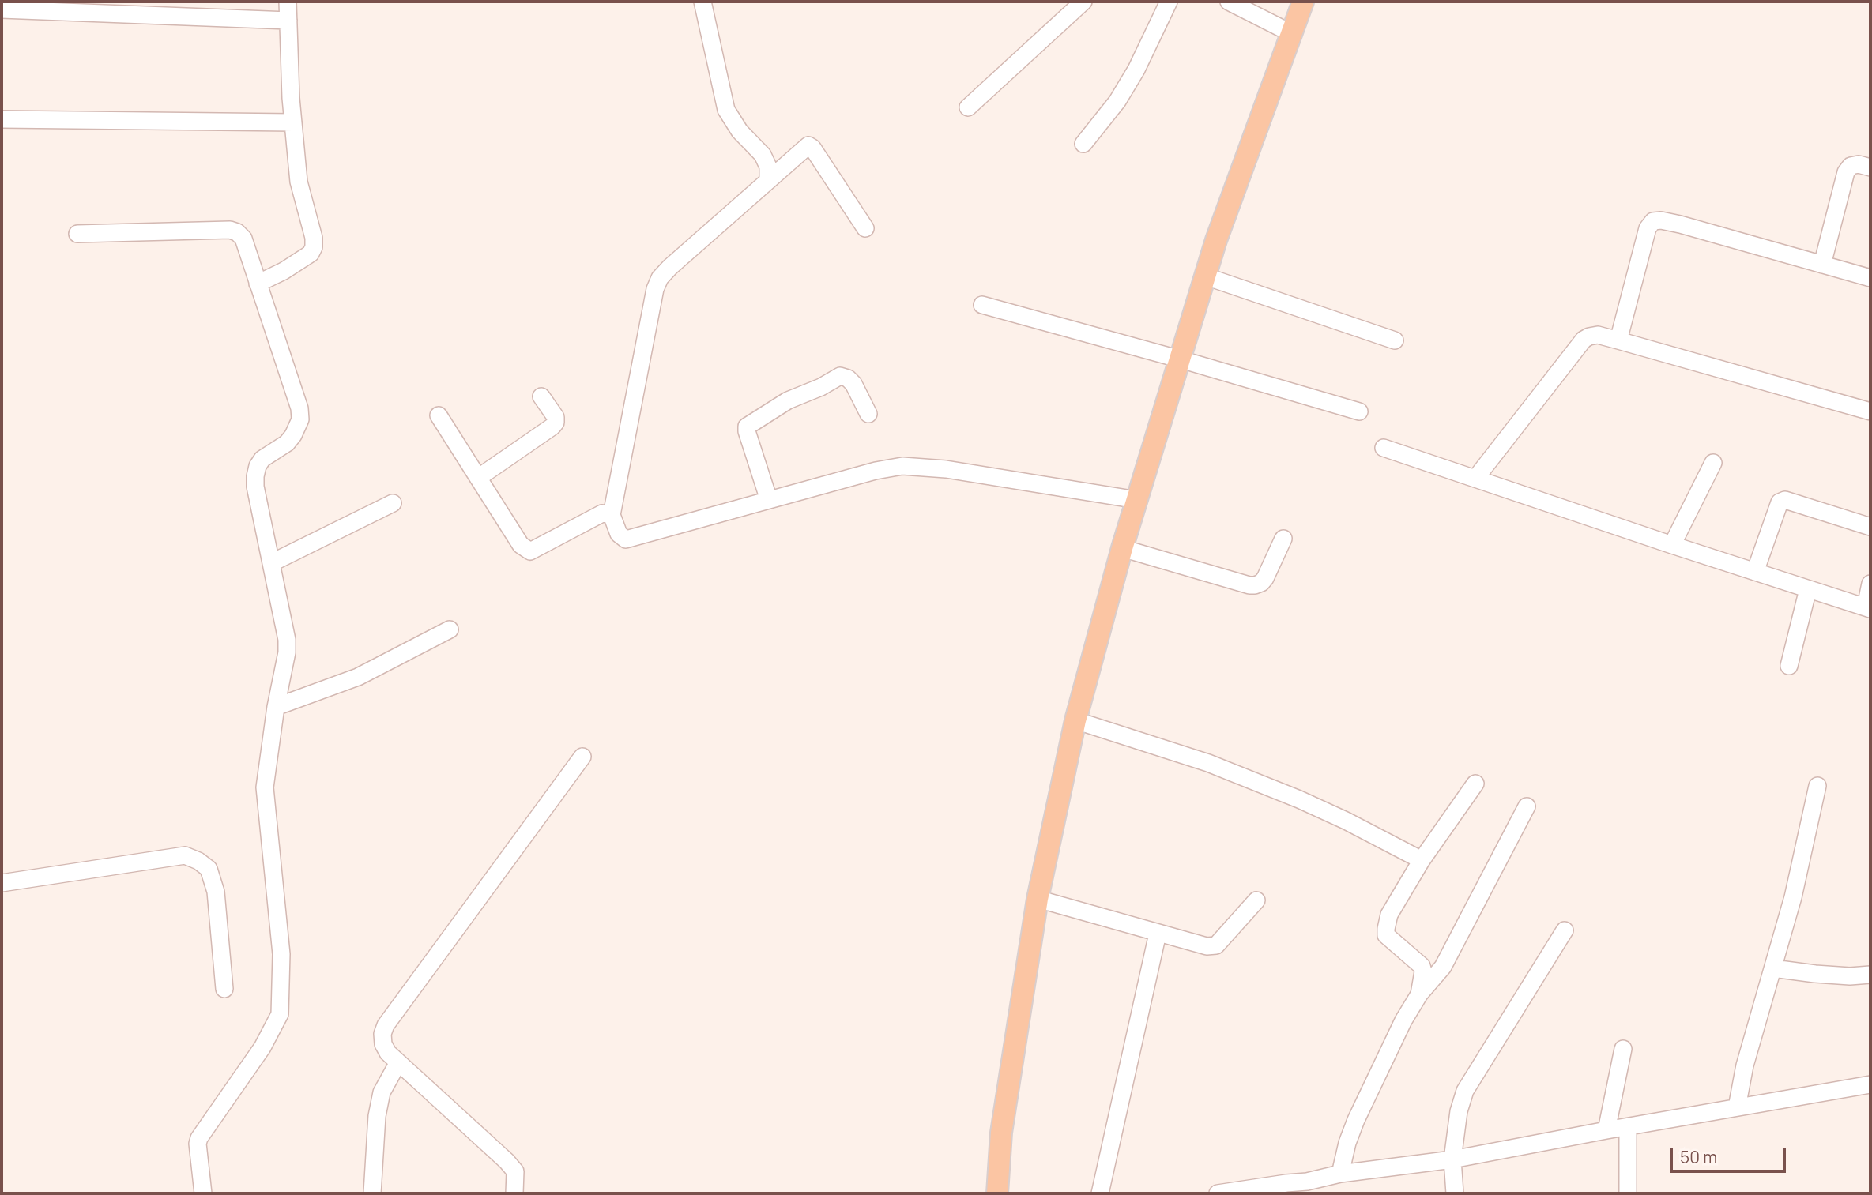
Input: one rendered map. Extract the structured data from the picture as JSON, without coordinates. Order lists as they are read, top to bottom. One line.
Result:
{"scale_bar":"50 m"}
